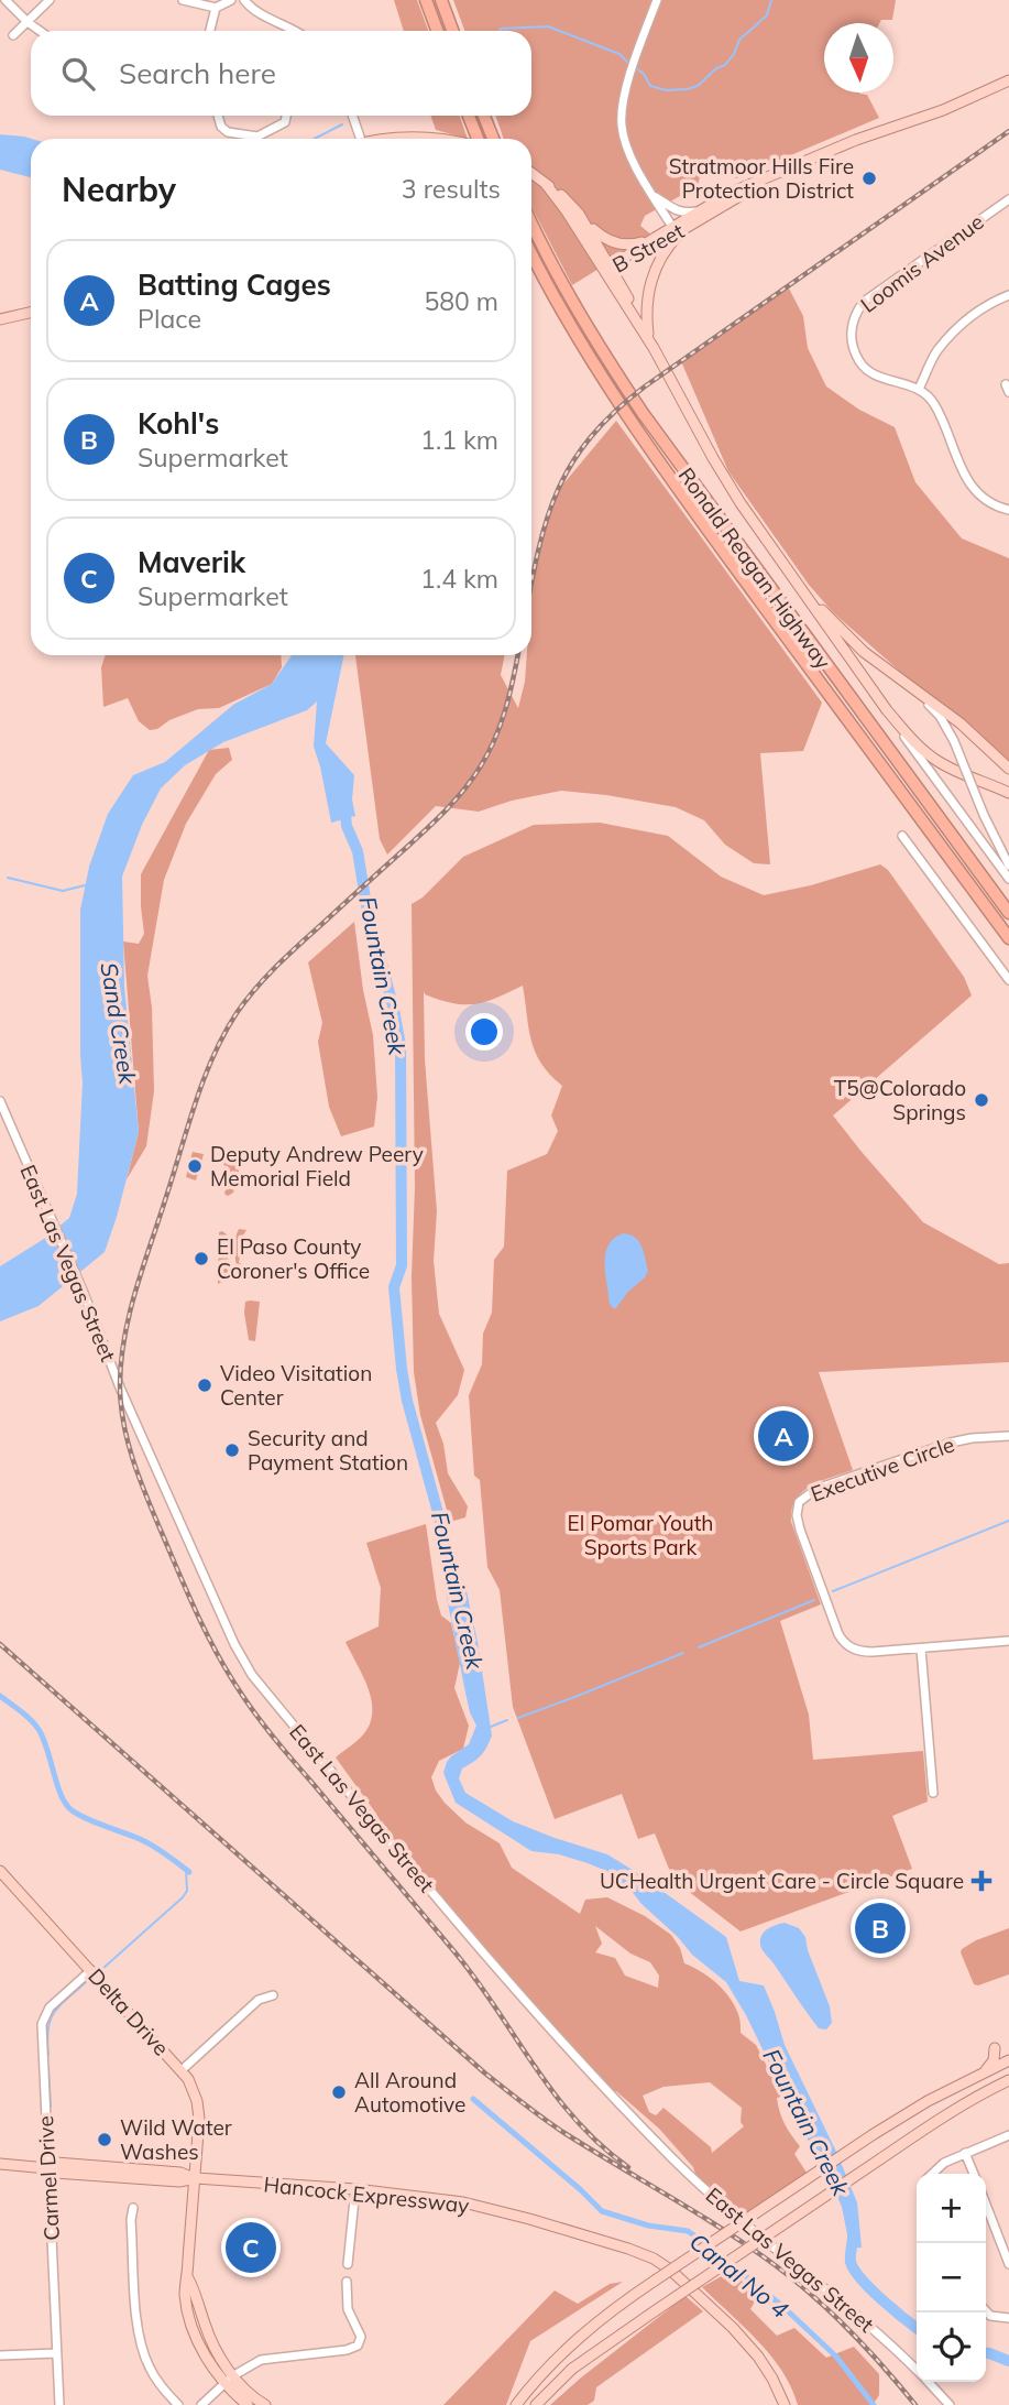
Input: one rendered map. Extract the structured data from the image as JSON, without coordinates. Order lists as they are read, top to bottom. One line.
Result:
{"streets":{"highway":["Ronald Reagan Highway"],"main road":["B Street","Delta Drive","Hancock Expressway"],"street":["Loomis Avenue","East Las Vegas Street","Executive Circle","Carmel Drive"]},"crossings":[["Delta Drive","Carmel Drive"],["Delta Drive","Hancock Expressway"],["Carmel Drive","Hancock Expressway"]],"water":["Fountain Creek","Sand Creek","Canal No 4"],"parks":["El Pomar Youth Sports Park"],"places":{"other":["Stratmoor Hills Fire Protection District","T5@Colorado Springs","Deputy Andrew Peery Memorial Field","El Paso County Coroner's Office","Video Visitation Center","Security and Payment Station","All Around Automotive","Wild Water Washes"],"health":["UCHealth Urgent Care - Circle Square"]},"north":"bottom","page":{"search":"Search here","heading":["Nearby","3 results"],"list":[{"mark":"A","name":"Batting Cages","note":"Place","value":"580 m"},{"mark":"B","name":"Kohl's","note":"Supermarket","value":"1.1 km"},{"mark":"C","name":"Maverik","note":"Supermarket","value":"1.4 km"}],"pins":["A","B","C"],"map_buttons":["+","−"]}}
